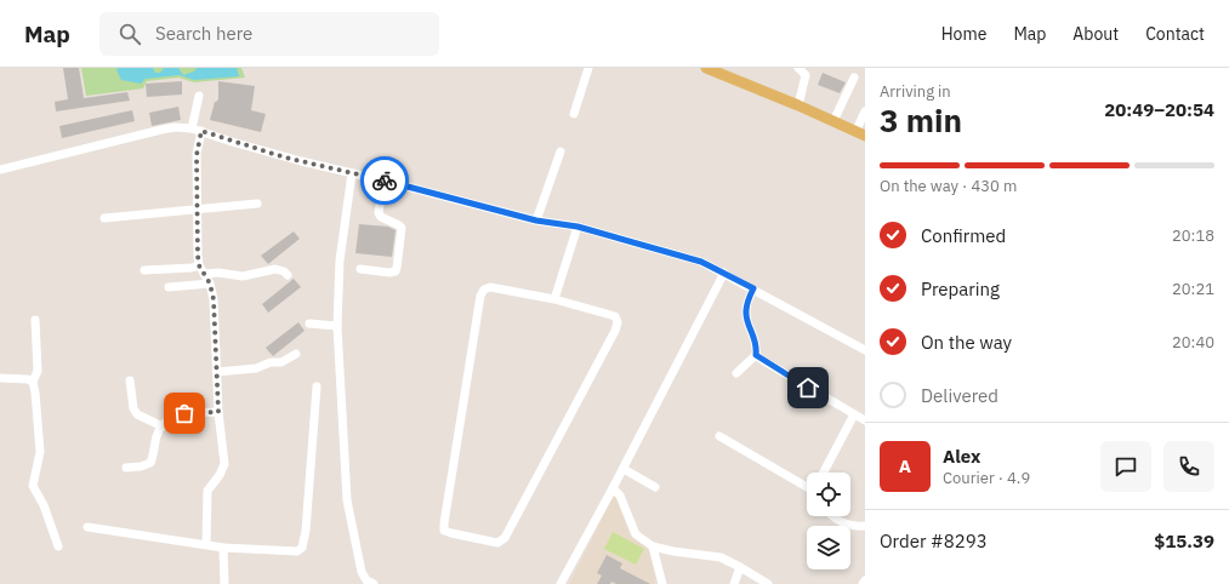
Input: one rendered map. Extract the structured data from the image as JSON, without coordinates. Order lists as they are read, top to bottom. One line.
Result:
{"page":{"header":"Map","search":"Search here","nav":["Home","Map","About","Contact"],"heading":["3 min","Arriving in","20:49–20:54"],"panel":["Alex","Courier · 4.9","Order #8293","$15.39"],"bar":"On the way · 430 m","list":[["Confirmed","20:18"],["Preparing","20:21"],["On the way","20:40"],"Delivered"],"round":"A"}}
